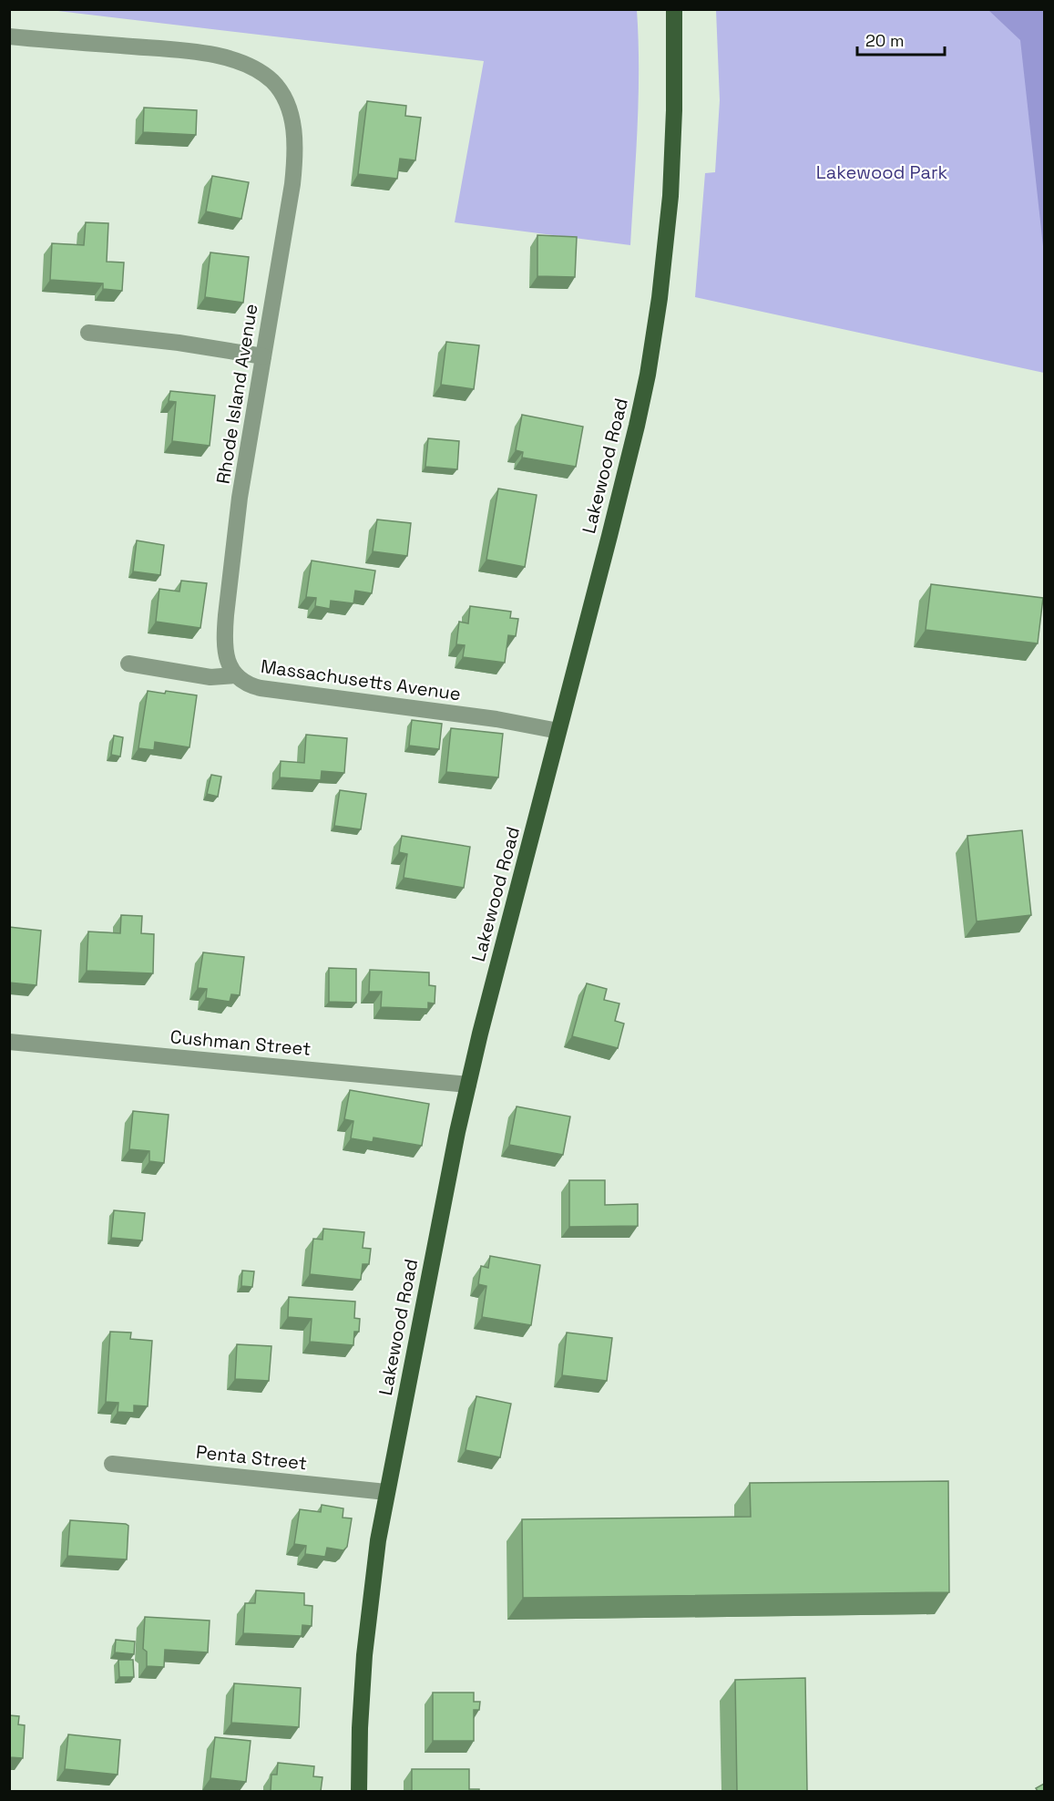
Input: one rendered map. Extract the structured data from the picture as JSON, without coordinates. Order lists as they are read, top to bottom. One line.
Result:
{"streets":{"main road":["Lakewood Road"],"street":["Rhode Island Avenue","Massachusetts Avenue","Cushman Street","Penta Street"]},"crossings":[["Rhode Island Avenue","Massachusetts Avenue"],["Lakewood Road","Massachusetts Avenue"],["Lakewood Road","Cushman Street"],["Lakewood Road","Penta Street"]],"parks":["Lakewood Park"],"scale_bar":"20 m"}
